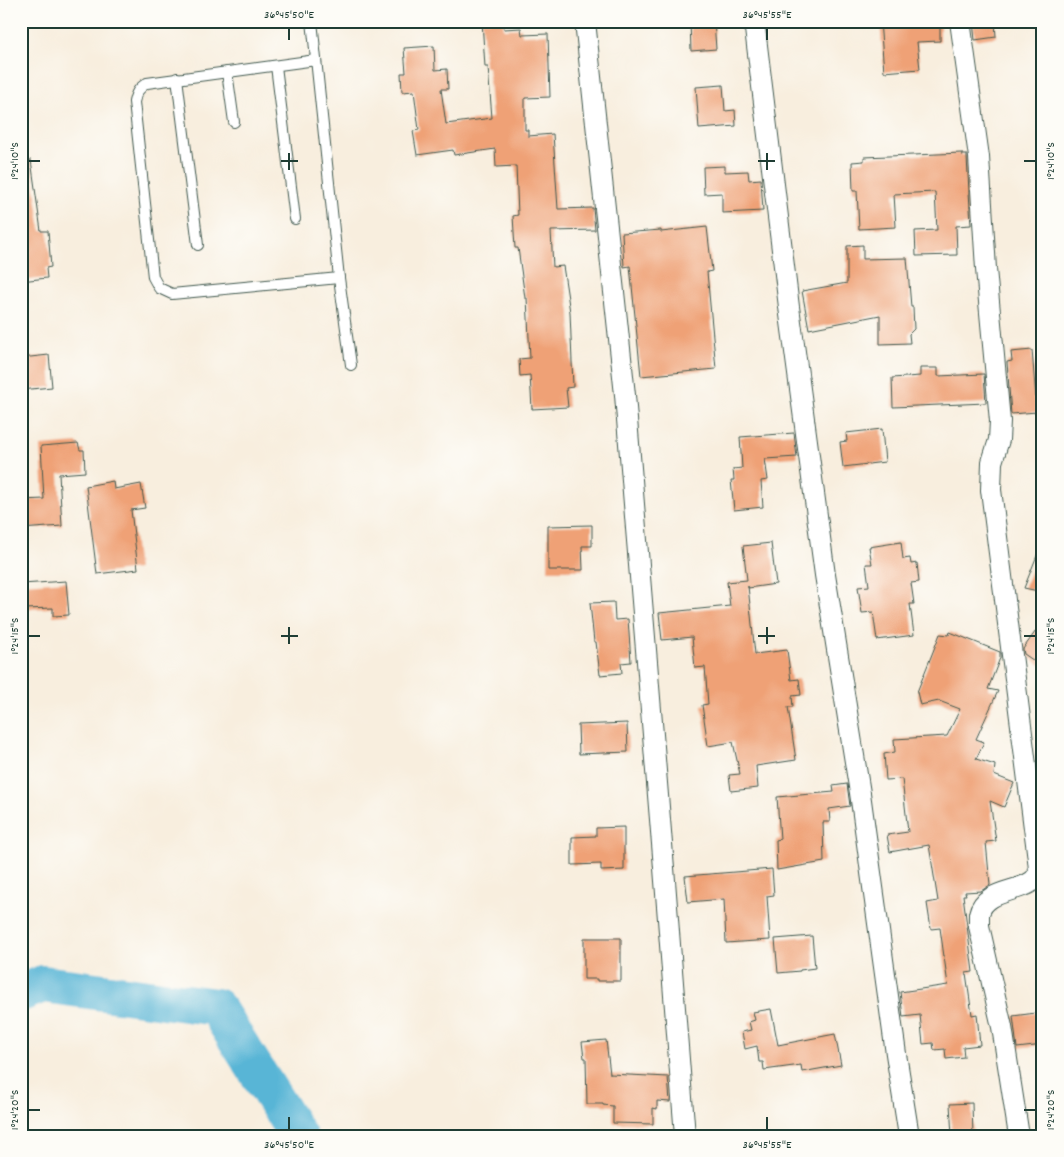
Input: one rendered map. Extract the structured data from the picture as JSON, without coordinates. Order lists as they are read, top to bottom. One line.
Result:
{"coordinates":["36°45'50\"E","36°45'55\"E","1°24'10\"S","1°24'15\"S","1°24'20\"S"]}
